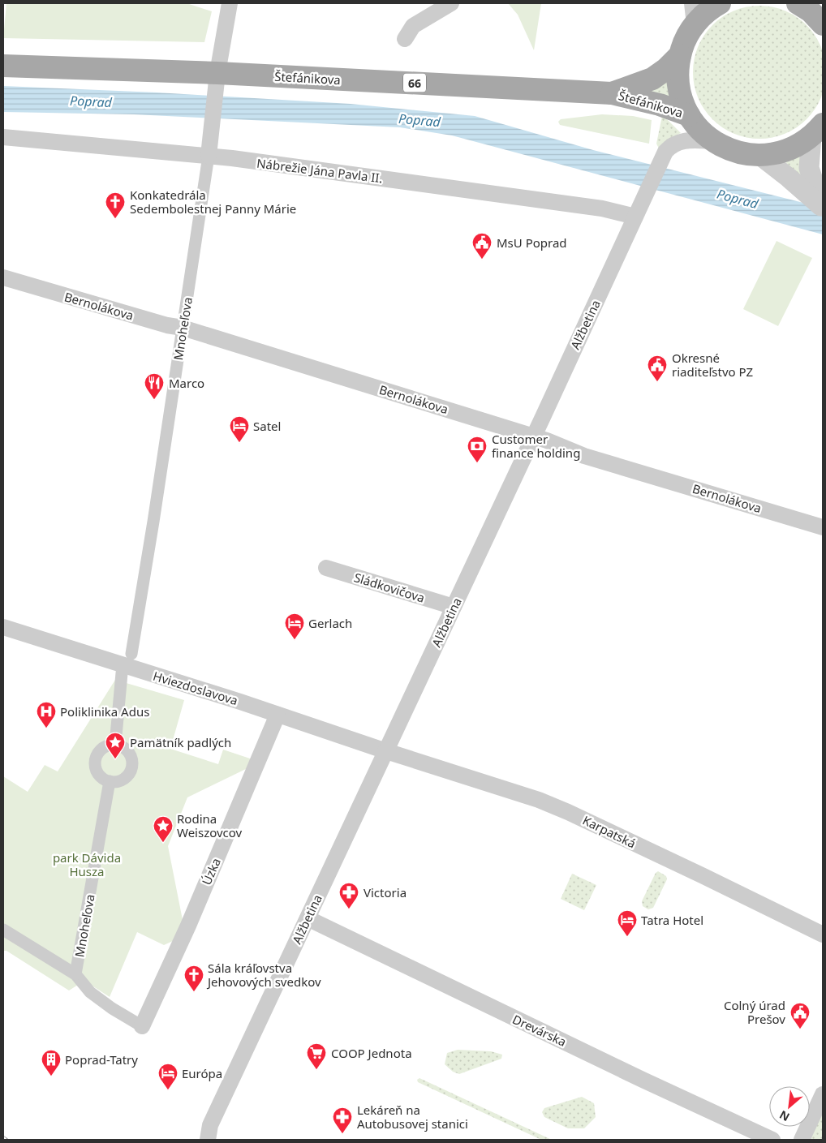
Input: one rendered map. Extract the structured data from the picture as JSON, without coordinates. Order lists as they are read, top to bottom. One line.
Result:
{"streets":{"main road":["Štefánikova","66"],"street":["Nábrežie Jána Pavla II.","Bernolákova","Alžbetina","Mnoheľova","Sládkovičova","Hviezdoslavova","Karpatská","Úzka","Drevárska"]},"crossings":[["Štefánikova","66"],["Štefánikova","Mnoheľova"],["66","Alžbetina"],["Nábrežie Jána Pavla II.","Alžbetina"],["Nábrežie Jána Pavla II.","Mnoheľova"],["Bernolákova","Alžbetina"],["Bernolákova","Mnoheľova"],["Alžbetina","Sládkovičova"],["Alžbetina","Hviezdoslavova"],["Alžbetina","Karpatská"],["Alžbetina","Drevárska"],["Hviezdoslavova","Karpatská"],["Hviezdoslavova","Úzka"]],"water":["Poprad"],"parks":["park Dávida Husza"],"places":{"church":["Konkatedrála Sedembolestnej Panny Márie","Sála kráľovstva Jehovových svedkov"],"public building":["MsU Poprad","Okresné riaditeľstvo PZ","Colný úrad Prešov"],"restaurant":["Marco"],"hotel":["Satel","Gerlach","Tatra Hotel","Európa"],"bank":["Customer finance holding"],"hospital":["Poliklinika Adus"],"place":["Pamätník padlých","Rodina Weiszovcov"],"pharmacy":["Victoria","Lekáreň na Autobusovej stanici"],"supermarket":["COOP Jednota"],"building":["Poprad-Tatry"]},"north":"bottom left"}
